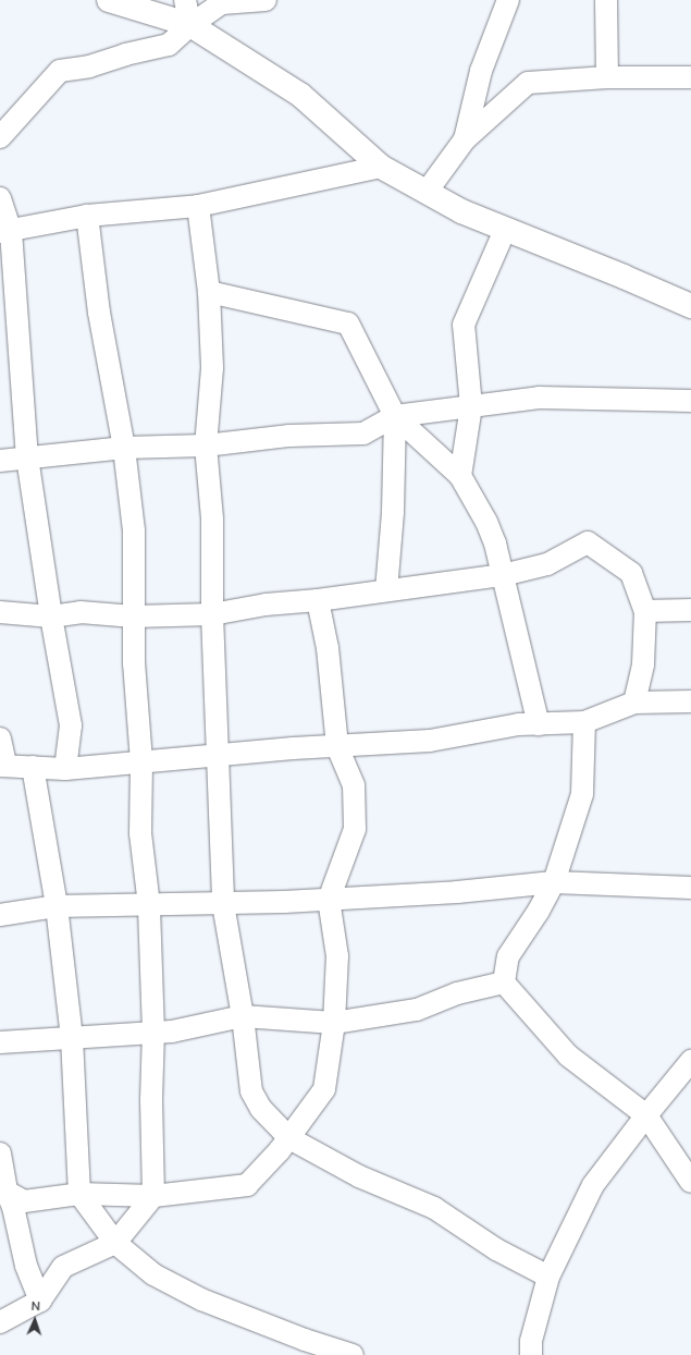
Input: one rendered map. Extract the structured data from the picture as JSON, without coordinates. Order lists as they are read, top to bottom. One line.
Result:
{"north":"top"}
